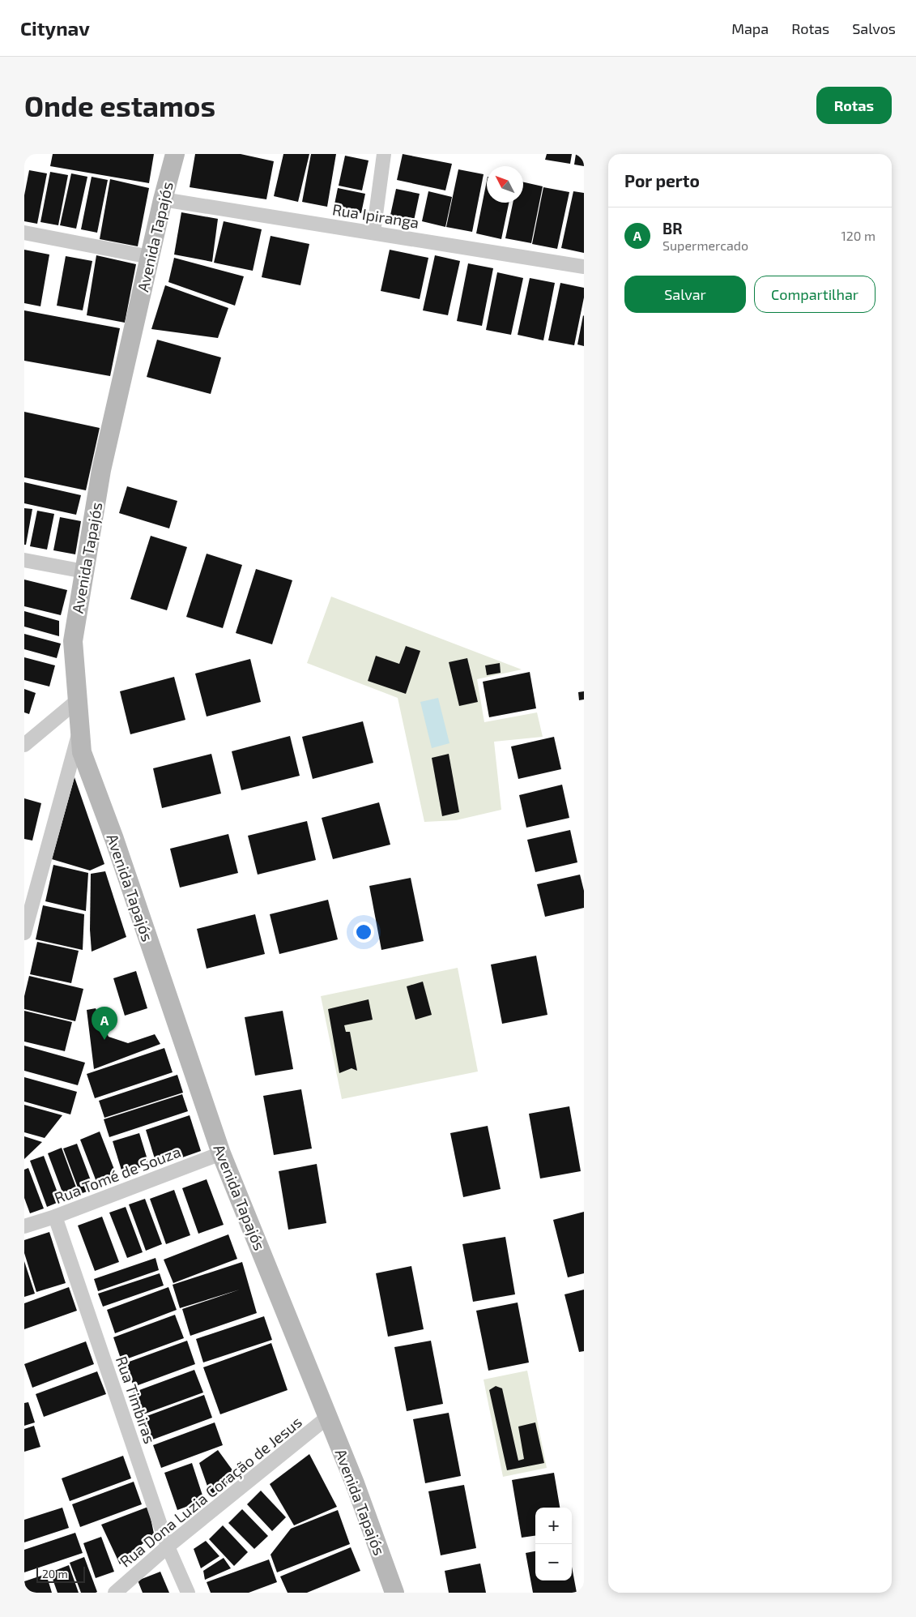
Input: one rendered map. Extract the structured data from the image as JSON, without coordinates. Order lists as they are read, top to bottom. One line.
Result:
{"streets":{"main road":["Avenida Tapajós"],"street":["Rua Ipiranga","Rua Tomé de Souza","Rua Timbiras","Rua Dona Luzia Coração de Jesus"]},"crossings":[["Rua Ipiranga","Avenida Tapajós"],["Avenida Tapajós","Rua Tomé de Souza"],["Avenida Tapajós","Rua Dona Luzia Coração de Jesus"],["Rua Tomé de Souza","Rua Timbiras"],["Rua Timbiras","Rua Dona Luzia Coração de Jesus"]],"scale_bar":"20 m","north":"top left","page":{"header":"Citynav","nav":["Mapa","Rotas","Salvos"],"buttons":["Rotas",["Salvar","Compartilhar"]],"title":"Onde estamos","heading":"Por perto","list":[{"mark":"A","name":"BR","note":"Supermercado","value":"120 m"}],"pins":"A","map_buttons":["+","−"],"scale":"20 m"}}
